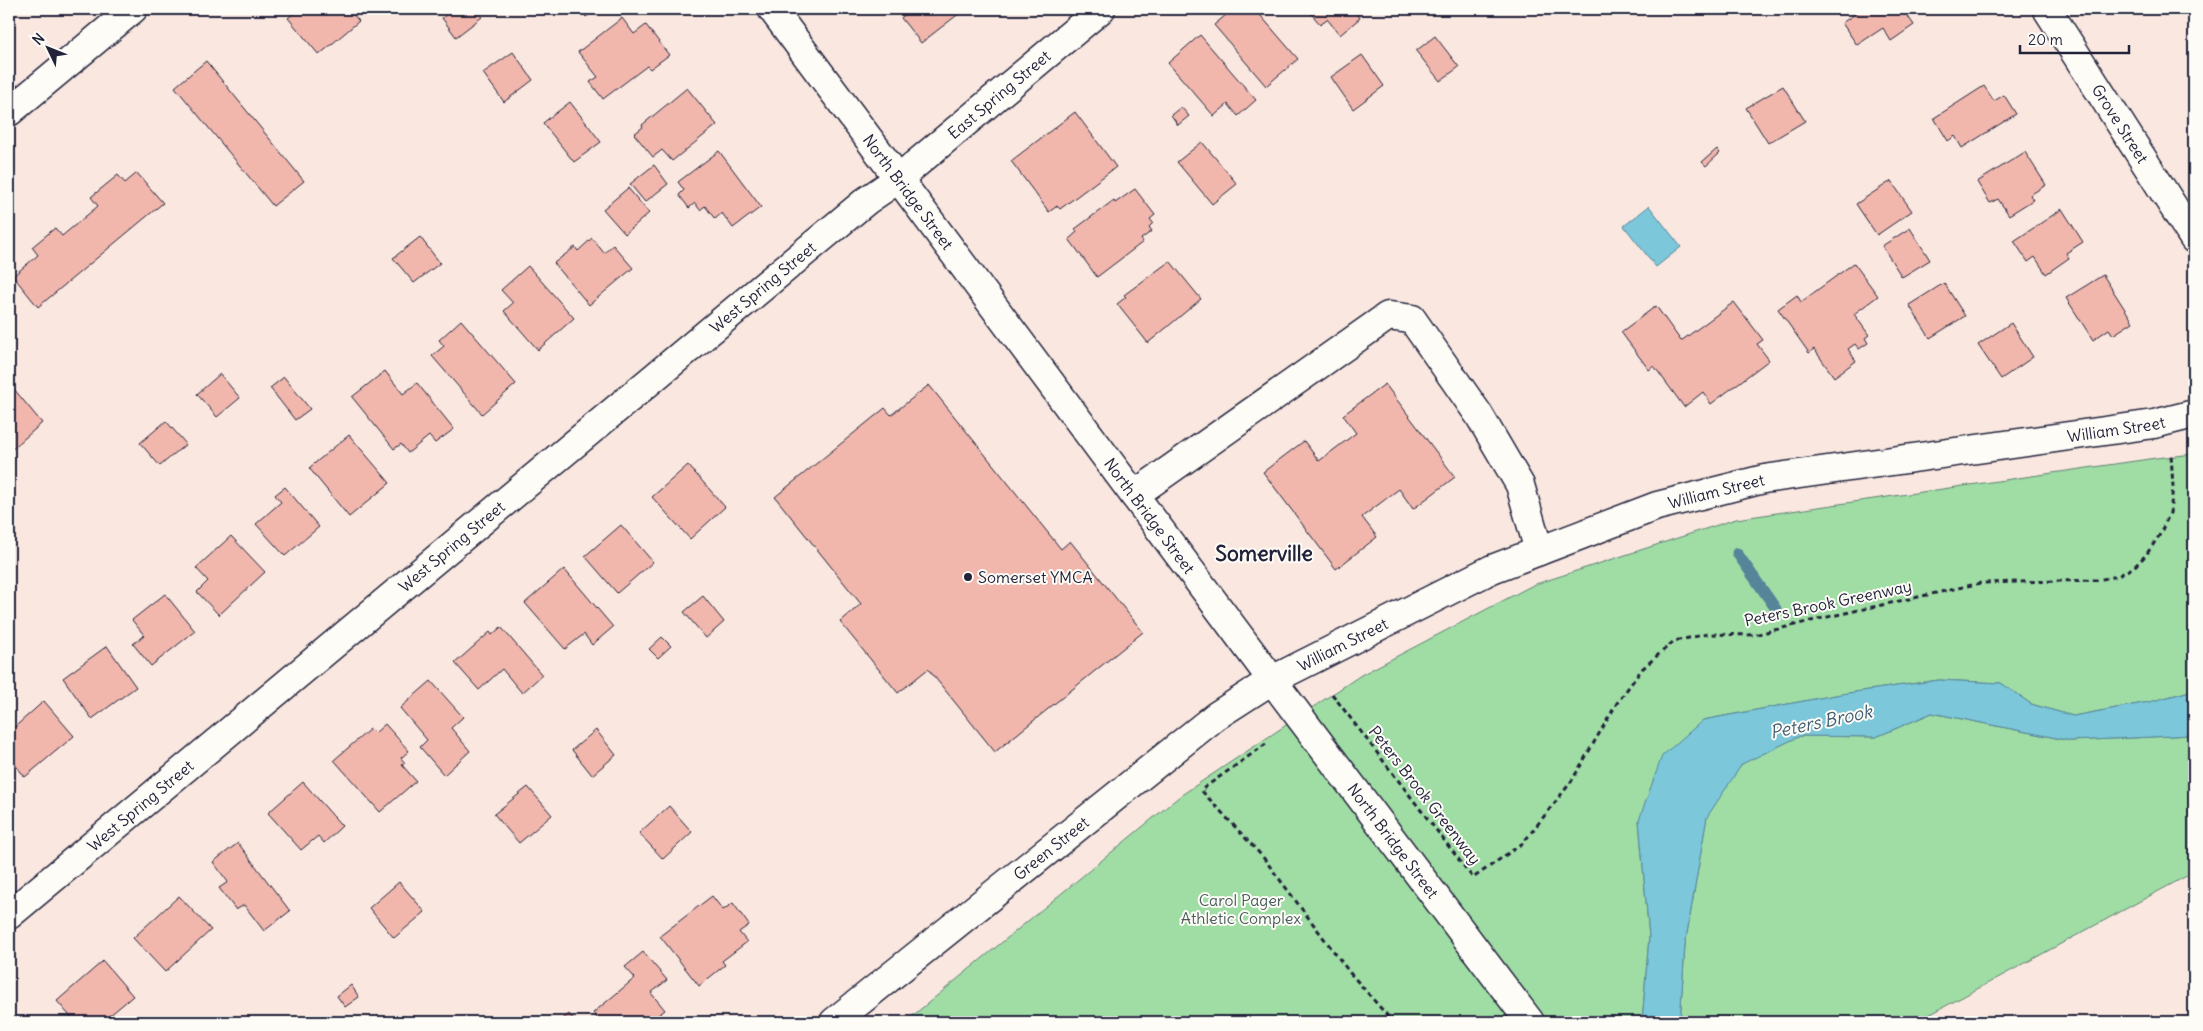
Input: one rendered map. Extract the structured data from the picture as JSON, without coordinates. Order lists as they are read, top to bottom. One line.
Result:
{"streets":{"street":["East Spring Street","Grove Street","North Bridge Street","West Spring Street","William Street","Green Street"],"path":["Peters Brook Greenway"]},"crossings":[["East Spring Street","North Bridge Street"],["East Spring Street","West Spring Street"],["North Bridge Street","West Spring Street"],["North Bridge Street","William Street"],["North Bridge Street","Green Street"],["William Street","Green Street"]],"districts":["Somerville"],"water":["Peters Brook"],"parks":["Carol Pager Athletic Complex"],"places":["Somerset YMCA"],"scale_bar":"20 m","north":"top left"}
